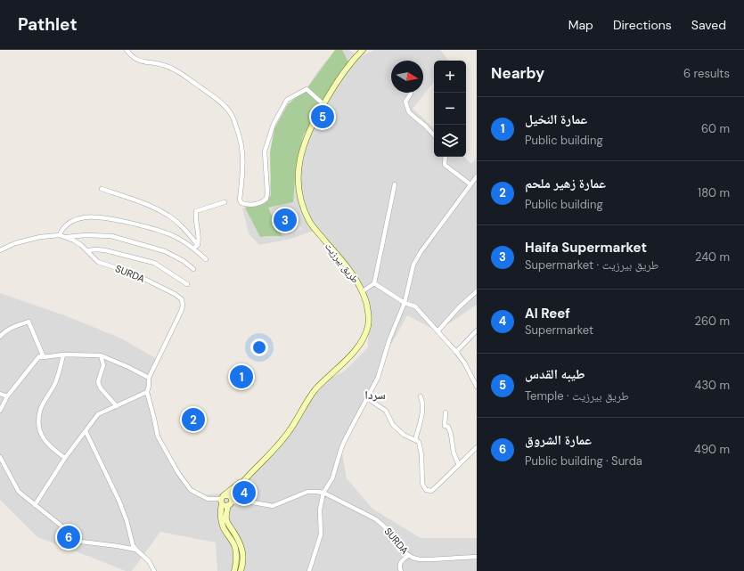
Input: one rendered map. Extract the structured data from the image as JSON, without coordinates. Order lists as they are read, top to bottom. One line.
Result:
{"streets":{"main road":["طريق بيرزيت"],"street":["SURDA"]},"districts":["سردا"],"north":"right","page":{"header":"Pathlet","nav":["Map","Directions","Saved"],"heading":["Nearby","6 results"],"map_buttons":["+","−"],"list":[{"mark":"1","name":"عمارة النخيل","note":"Public building","value":"60 m"},{"mark":"2","name":"عمارة زهير ملحم","note":"Public building","value":"180 m"},{"mark":"3","name":"Haifa Supermarket","note":"Supermarket · طريق بيرزيت","value":"240 m"},{"mark":"4","name":"Al Reef","note":"Supermarket","value":"260 m"},{"mark":"5","name":"طيبه القدس","note":"Temple · طريق بيرزيت","value":"430 m"},{"mark":"6","name":"عمارة الشروق","note":"Public building · Surda","value":"490 m"}],"pins":["5","3","1","2","4","6"]}}
